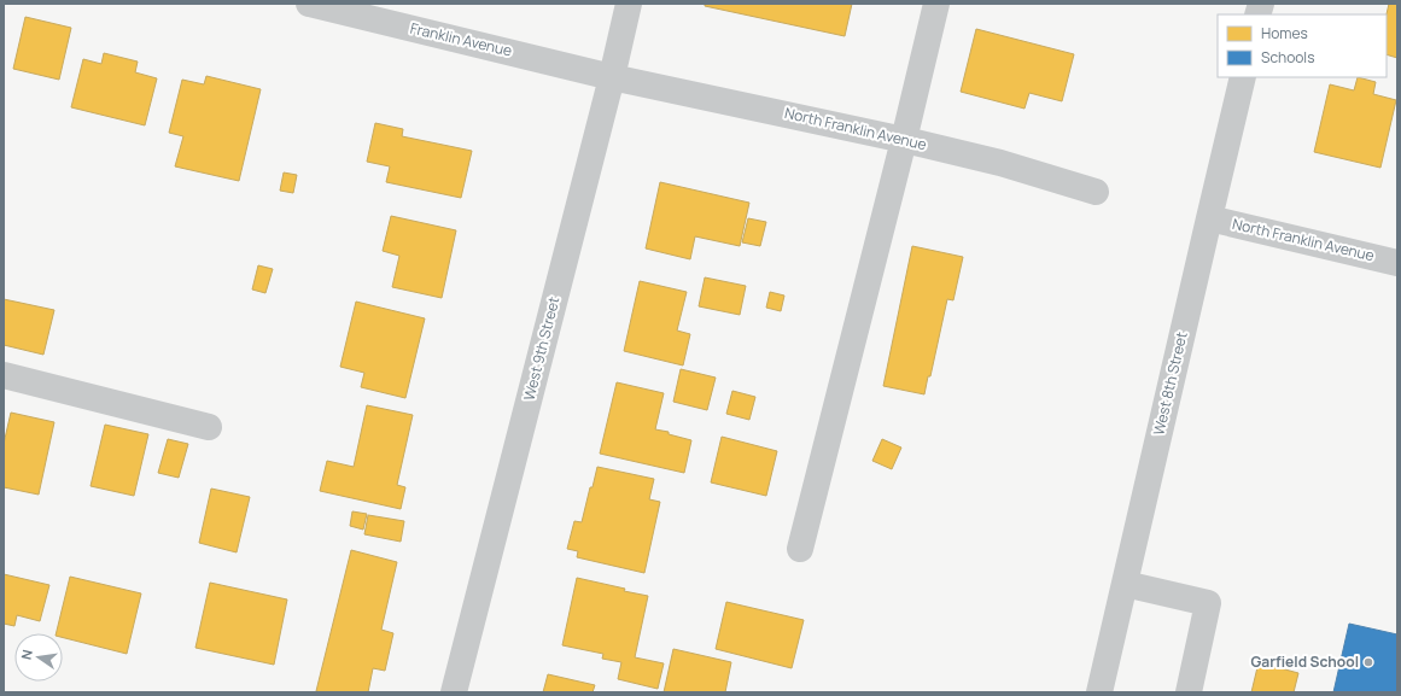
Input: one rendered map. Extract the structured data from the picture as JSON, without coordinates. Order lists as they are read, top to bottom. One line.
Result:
{"streets":{"street":["Franklin Avenue","North Franklin Avenue","West 9th Street","West 8th Street"]},"crossings":[["Franklin Avenue","North Franklin Avenue"],["Franklin Avenue","West 9th Street"],["North Franklin Avenue","West 9th Street"],["North Franklin Avenue","West 8th Street"]],"places":["Garfield School"],"legend":["Homes","Schools"],"north":"left"}
